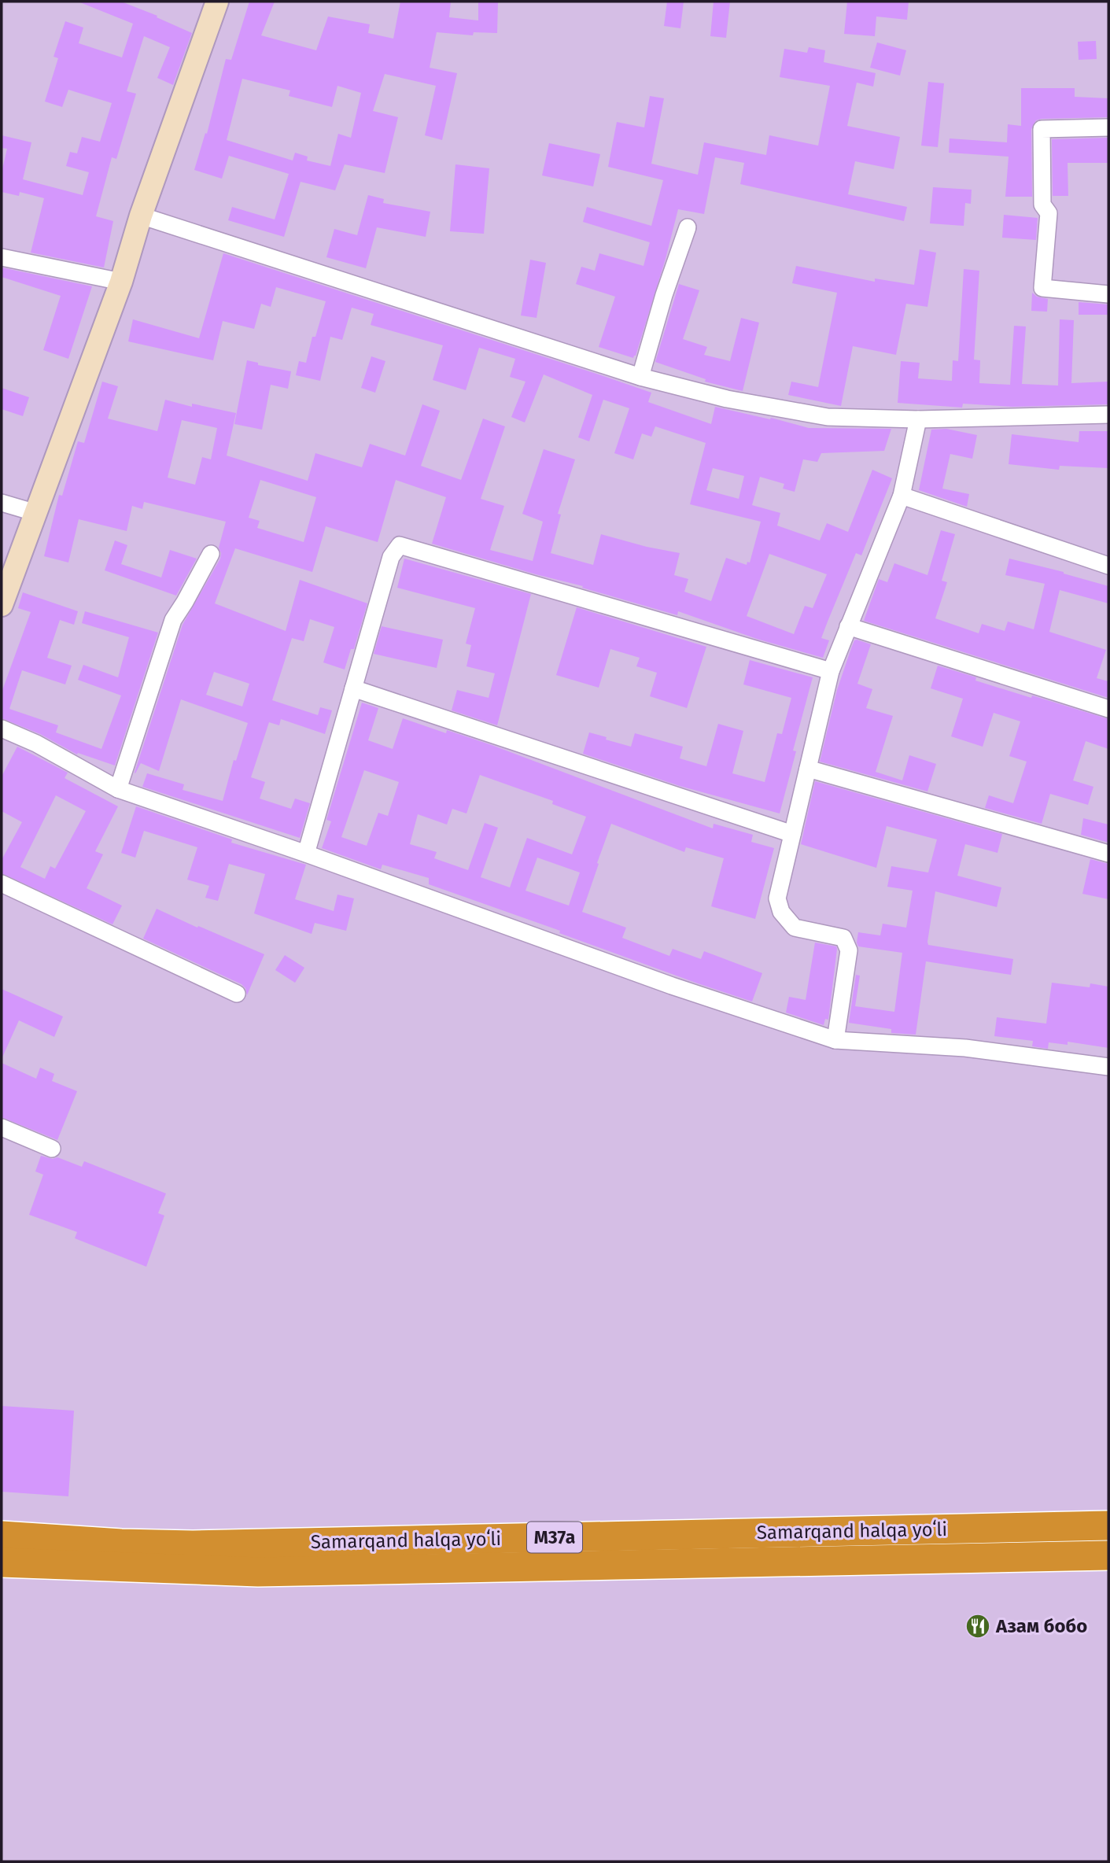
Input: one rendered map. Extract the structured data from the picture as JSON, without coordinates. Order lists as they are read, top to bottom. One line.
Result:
{"streets":{"highway":["Samarqand halqa yoʻli","M37a"]},"places":{"restaurant":["Азам бобо"]}}
